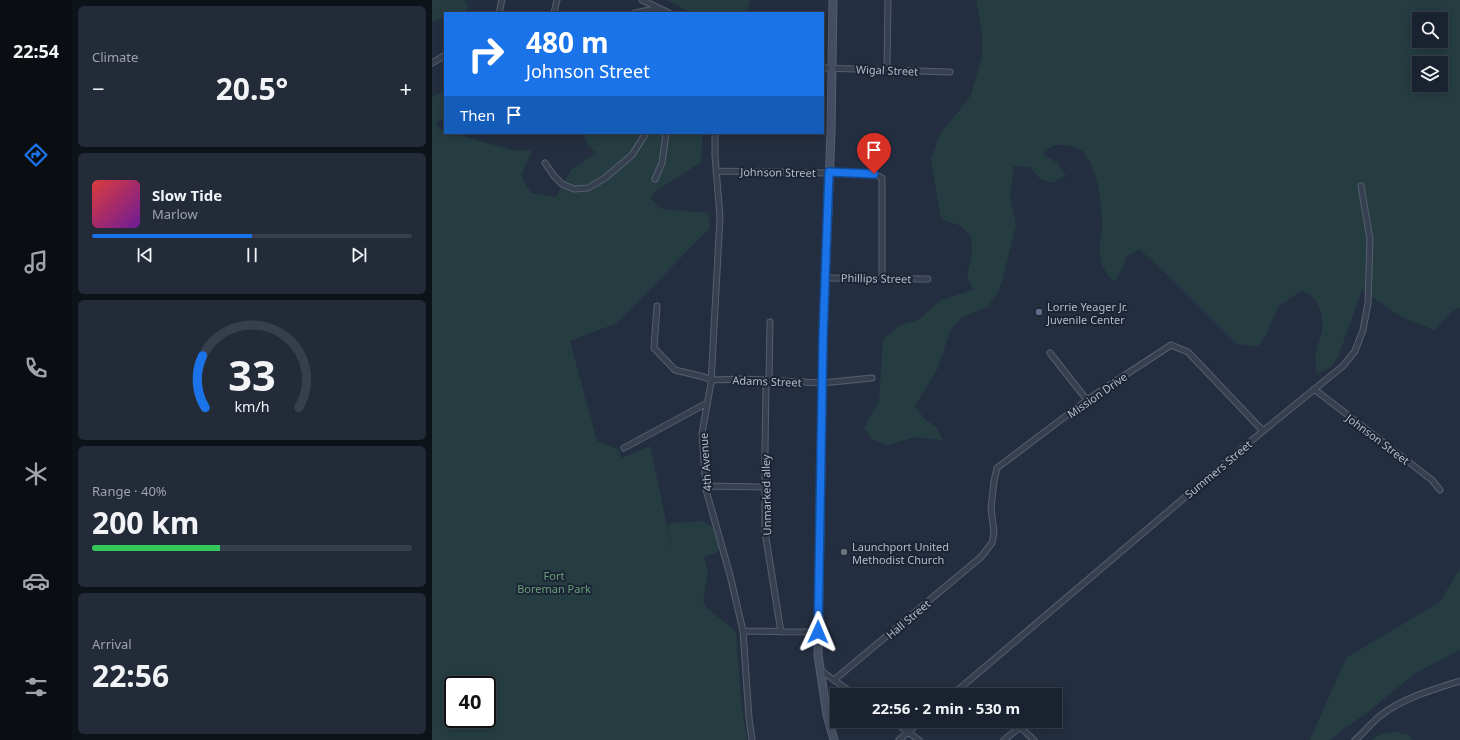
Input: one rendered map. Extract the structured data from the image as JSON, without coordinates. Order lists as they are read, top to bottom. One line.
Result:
{"streets":{"street":["Wigal Street","Johnson Street","Phillips Street","Adams Street","Mission Drive","4th Avenue","Summers Street","Unmarked alley","Hall Street"]},"crossings":[["Johnson Street","Phillips Street"],["Johnson Street","4th Avenue"],["Johnson Street","Summers Street"],["Adams Street","4th Avenue"],["Adams Street","Unmarked alley"],["Mission Drive","Summers Street"],["Mission Drive","Hall Street"]],"parks":["Fort Boreman Park"],"places":["Lorrie Yeager Jr. Juvenile Center","Launchport United Methodist Church"],"page":{"tabs":"22:54","tile":["Climate",["Range · 40%","200 km"],["Arrival","22:56"]],"turn":["480 m","Johnson Street"],"heat":["−","20.5°","+"],"then":"Then","song":["Slow Tide","Marlow"],"limit":"40","trip":"22:56 · 2 min · 530 m","gauge":["33","km/h"]}}
